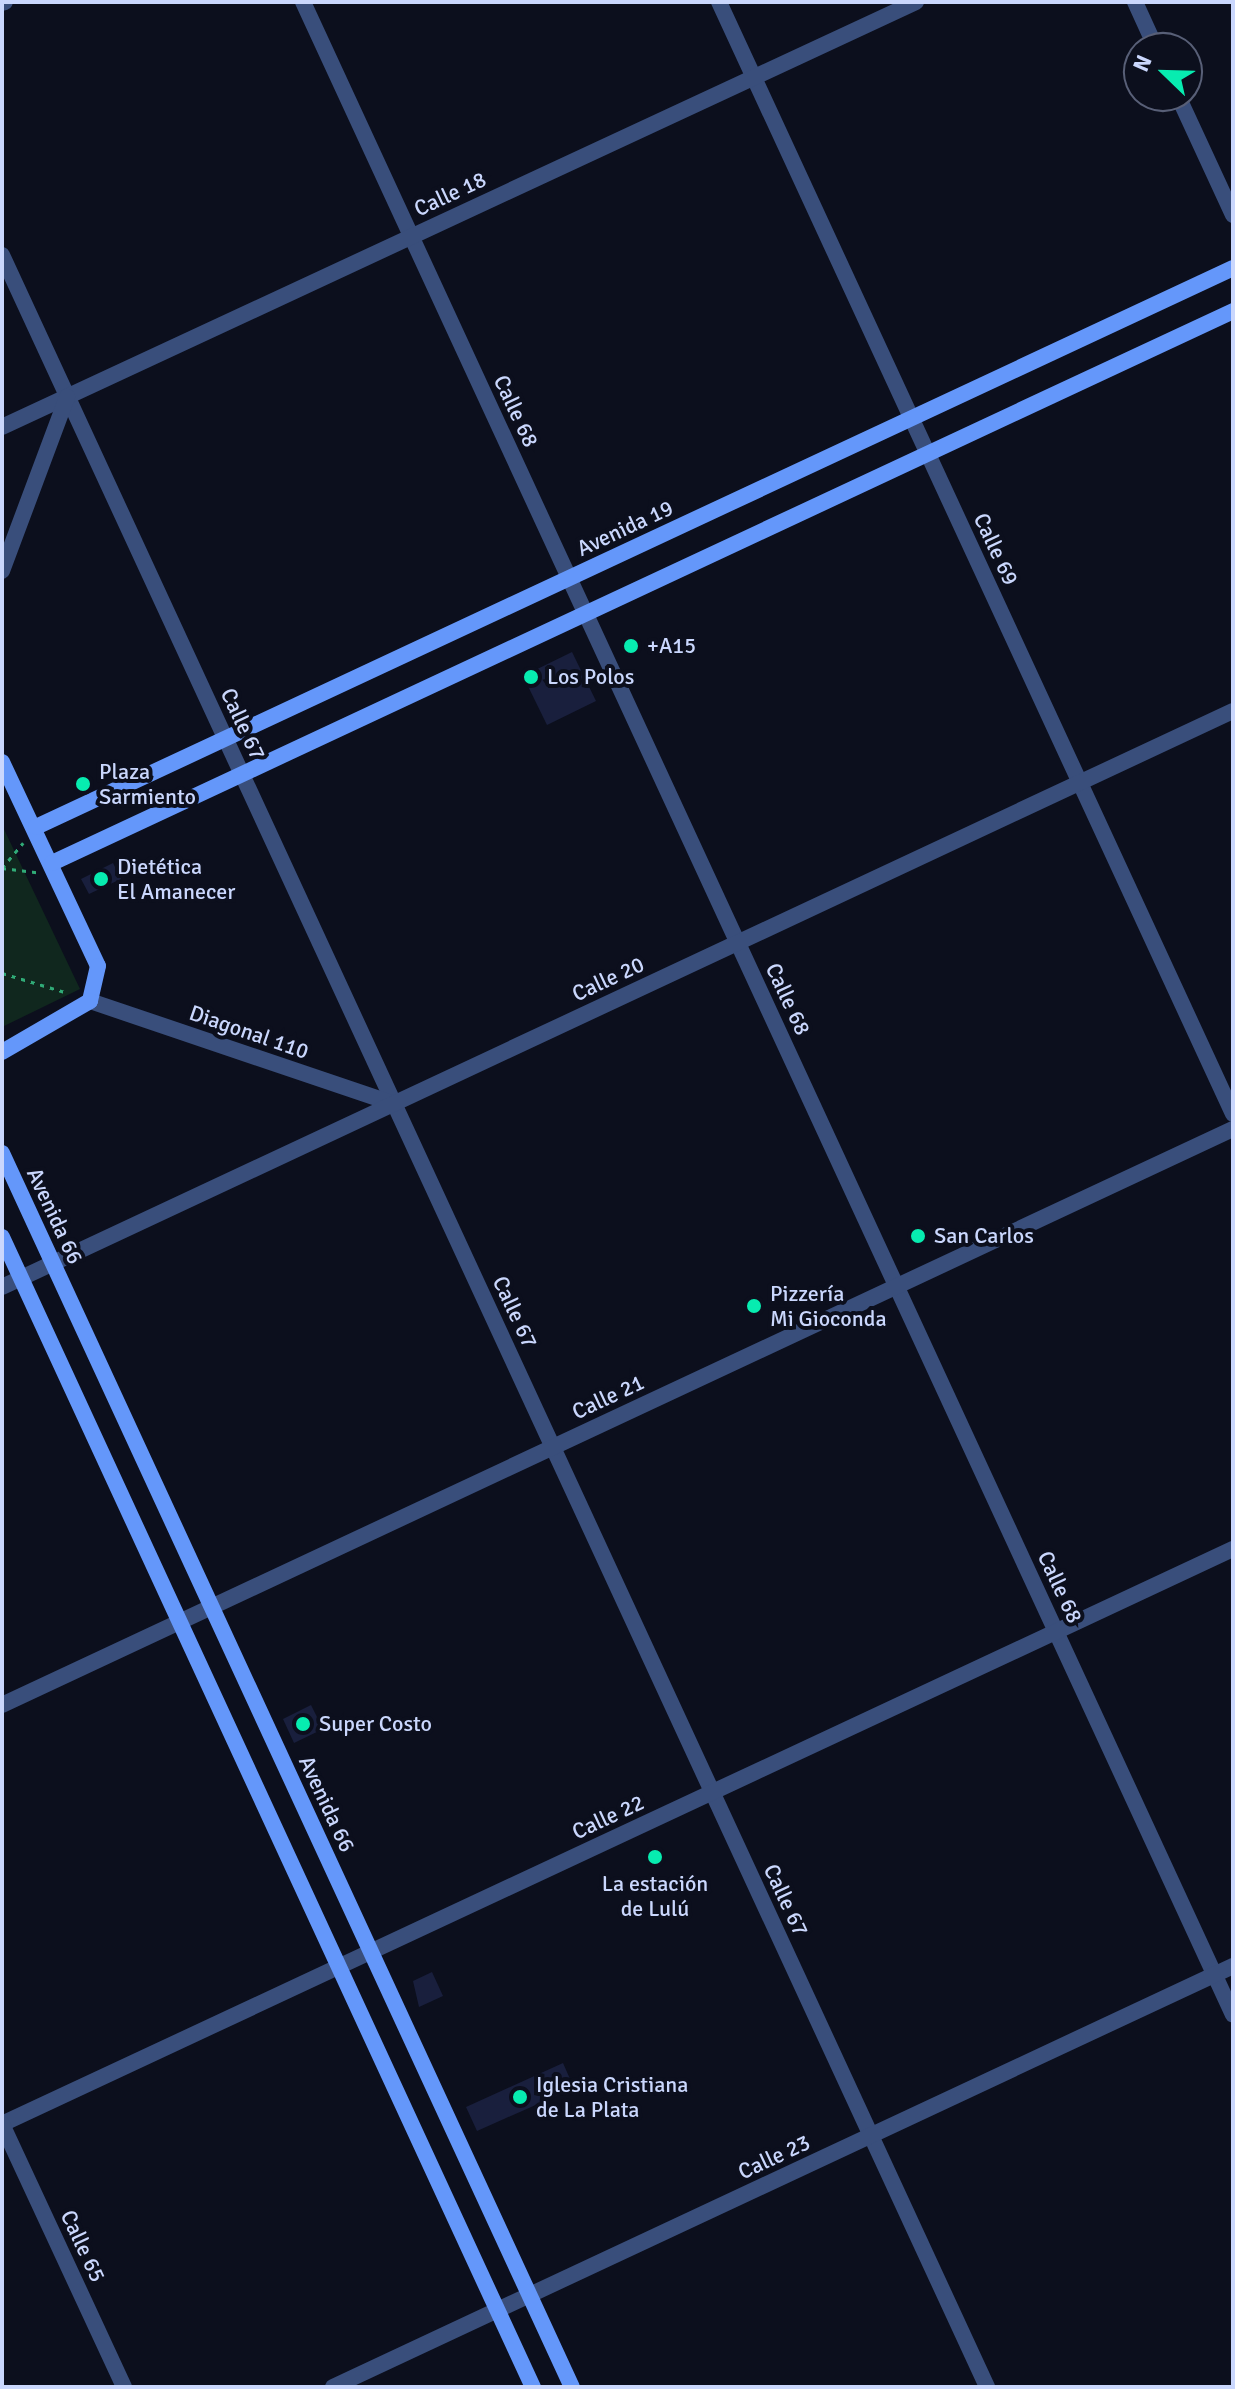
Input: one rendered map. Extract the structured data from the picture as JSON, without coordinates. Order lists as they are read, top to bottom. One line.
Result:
{"streets":{"main road":["Avenida 19","Avenida 66"],"street":["Calle 18","Calle 68","Calle 69","Calle 67","Calle 20","Diagonal 110","Calle 21","Calle 22","Calle 23","Calle 65"]},"crossings":[["Calle 18","Calle 68"],["Calle 18","Calle 69"],["Calle 18","Calle 67"],["Calle 68","Avenida 19"],["Calle 68","Calle 20"],["Calle 68","Calle 21"],["Calle 68","Calle 22"],["Calle 68","Calle 23"],["Avenida 19","Calle 69"],["Avenida 19","Calle 67"],["Calle 69","Calle 20"],["Calle 67","Calle 20"],["Calle 67","Diagonal 110"],["Calle 67","Calle 21"],["Calle 67","Calle 22"],["Calle 67","Calle 23"],["Calle 20","Diagonal 110"],["Calle 20","Avenida 66"],["Avenida 66","Calle 21"],["Avenida 66","Calle 22"],["Avenida 66","Calle 23"],["Calle 22","Calle 65"]],"places":["+A15","Los Polos","Plaza Sarmiento","Dietética El Amanecer","San Carlos","Pizzería Mi Gioconda","Super Costo","La estación de Lulú","Iglesia Cristiana de La Plata"],"north":"top left"}
